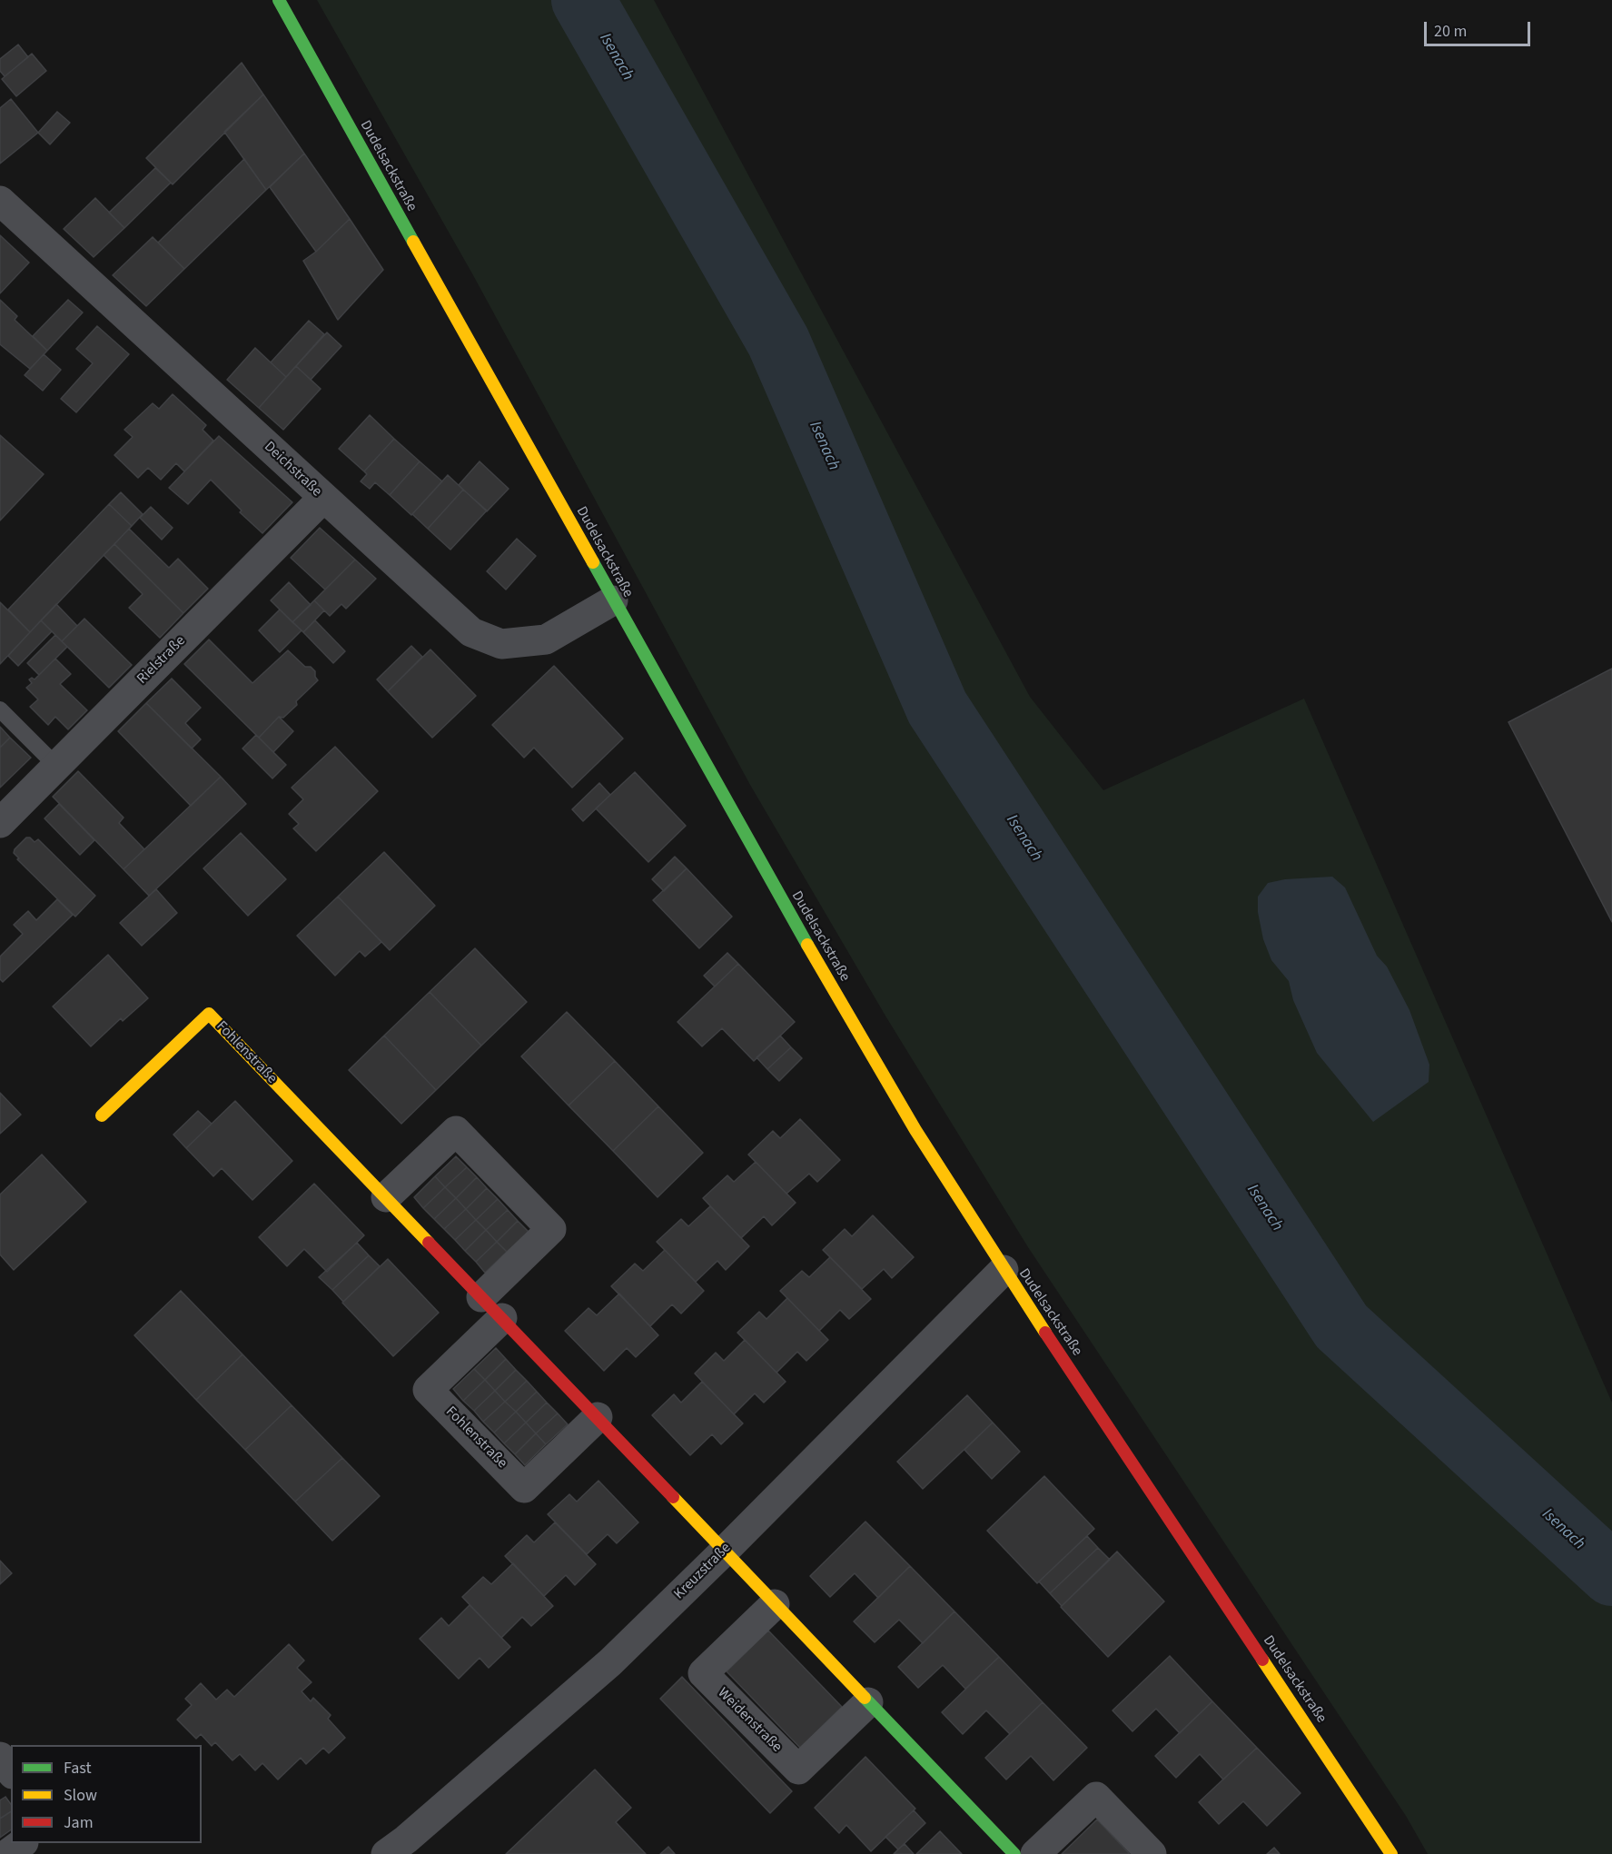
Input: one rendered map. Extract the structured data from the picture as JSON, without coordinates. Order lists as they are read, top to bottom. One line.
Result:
{"streets":{"street":["Dudelsackstraße","Deichstraße","Rielstraße","Fohlenstraße","Kreuzstraße","Weidenstraße"]},"crossings":[["Dudelsackstraße","Deichstraße"],["Dudelsackstraße","Kreuzstraße"],["Deichstraße","Rielstraße"],["Fohlenstraße","Kreuzstraße"]],"water":["Isenach"],"legend":["Fast","Slow","Jam"],"scale_bar":"20 m"}
